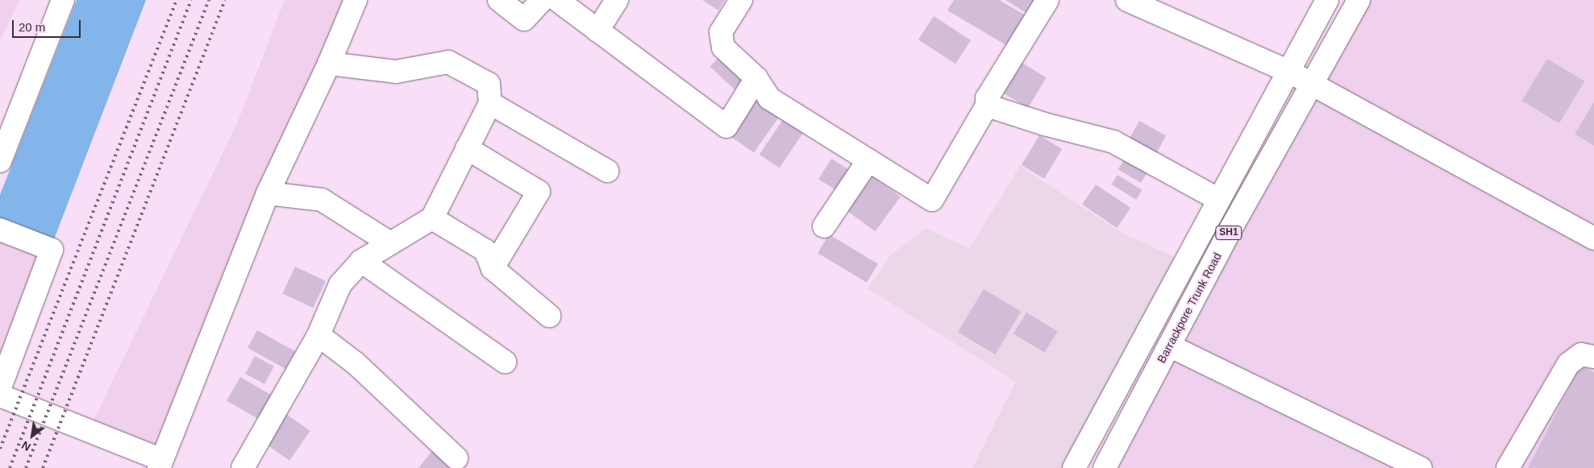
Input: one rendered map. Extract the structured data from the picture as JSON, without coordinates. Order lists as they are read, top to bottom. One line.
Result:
{"streets":{"street":["SH1","Barrackpore Trunk Road"]},"scale_bar":"20 m","north":"bottom left"}
